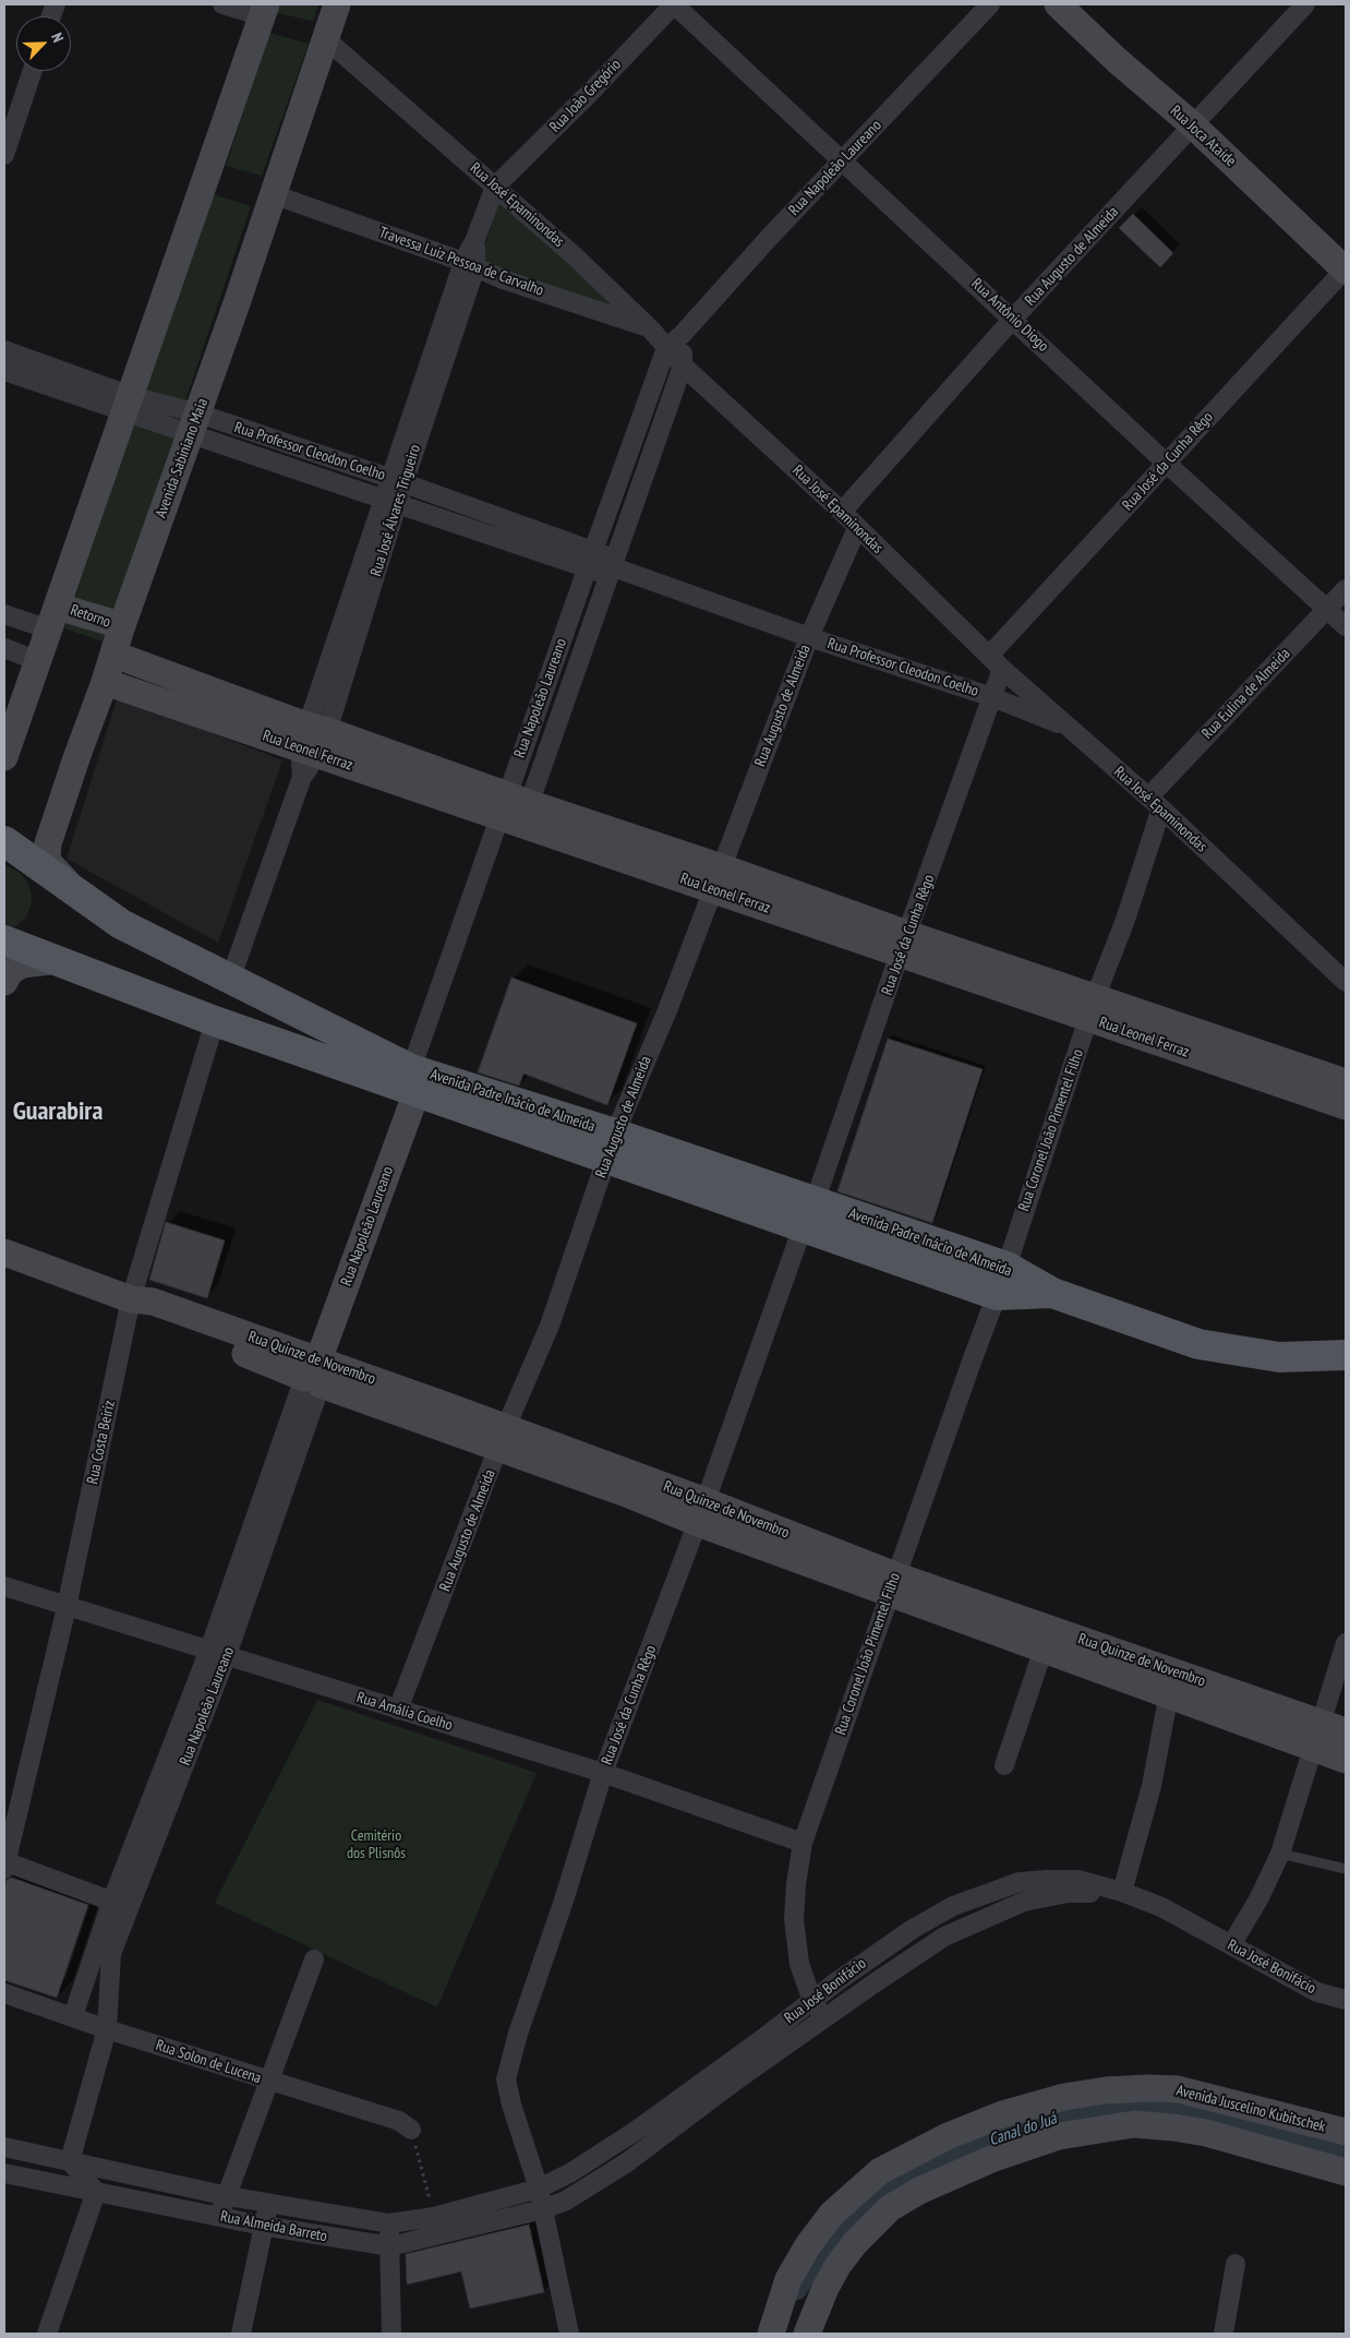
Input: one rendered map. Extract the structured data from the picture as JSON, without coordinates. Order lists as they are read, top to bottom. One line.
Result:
{"streets":{"main road":["Avenida Padre Inácio de Almeida"],"street":["Rua João Gregório","Rua Joca Ataíde","Rua Napoleão Laureano","Rua José Epaminondas","Rua Augusto de Almeida","Travessa Luiz Pessoa de Carvalho","Rua Antônio Diogo","Rua Professor Cleodon Coelho","Avenida Sabiniano Maia","Rua José da Cunha Rêgo","Rua José Álvares Trigueiro","Retorno","Rua Eulina de Almeida","Rua Leonel Ferraz","Rua Coronel João Pimentel Filho","Rua Quinze de Novembro","Rua Costa Beiriz","Rua Amália Coelho","Rua José Bonifácio","Rua Solon de Lucena","Avenida Juscelino Kubitschek","Rua Almeida Barreto"]},"crossings":[["Rua João Gregório","Rua José Epaminondas"],["Rua João Gregório","Rua Antônio Diogo"],["Rua João Gregório","Rua José Álvares Trigueiro"],["Rua Joca Ataíde","Rua Augusto de Almeida"],["Rua Joca Ataíde","Rua José da Cunha Rêgo"],["Rua Napoleão Laureano","Rua José Epaminondas"],["Rua Napoleão Laureano","Rua Antônio Diogo"],["Rua Napoleão Laureano","Rua Professor Cleodon Coelho"],["Rua Napoleão Laureano","Rua Leonel Ferraz"],["Rua Napoleão Laureano","Avenida Padre Inácio de Almeida"],["Rua Napoleão Laureano","Rua Quinze de Novembro"],["Rua Napoleão Laureano","Rua Amália Coelho"],["Rua Napoleão Laureano","Rua Solon de Lucena"],["Rua Napoleão Laureano","Rua Almeida Barreto"],["Rua José Epaminondas","Rua Augusto de Almeida"],["Rua José Epaminondas","Travessa Luiz Pessoa de Carvalho"],["Rua José Epaminondas","Rua Professor Cleodon Coelho"],["Rua José Epaminondas","Avenida Sabiniano Maia"],["Rua José Epaminondas","Rua José da Cunha Rêgo"],["Rua José Epaminondas","Rua José Álvares Trigueiro"],["Rua José Epaminondas","Rua Eulina de Almeida"],["Rua José Epaminondas","Rua Coronel João Pimentel Filho"],["Rua Augusto de Almeida","Rua Antônio Diogo"],["Rua Augusto de Almeida","Rua Professor Cleodon Coelho"],["Rua Augusto de Almeida","Rua Leonel Ferraz"],["Rua Augusto de Almeida","Avenida Padre Inácio de Almeida"],["Rua Augusto de Almeida","Rua Quinze de Novembro"],["Rua Augusto de Almeida","Rua Amália Coelho"],["Travessa Luiz Pessoa de Carvalho","Avenida Sabiniano Maia"],["Travessa Luiz Pessoa de Carvalho","Rua José Álvares Trigueiro"],["Rua Antônio Diogo","Rua José da Cunha Rêgo"],["Rua Antônio Diogo","Rua Eulina de Almeida"],["Rua Professor Cleodon Coelho","Avenida Sabiniano Maia"],["Rua Professor Cleodon Coelho","Rua José da Cunha Rêgo"],["Rua Professor Cleodon Coelho","Rua José Álvares Trigueiro"],["Avenida Sabiniano Maia","Retorno"],["Avenida Sabiniano Maia","Rua Leonel Ferraz"],["Avenida Sabiniano Maia","Avenida Padre Inácio de Almeida"],["Rua José da Cunha Rêgo","Rua Leonel Ferraz"],["Rua José da Cunha Rêgo","Avenida Padre Inácio de Almeida"],["Rua José da Cunha Rêgo","Rua Quinze de Novembro"],["Rua José da Cunha Rêgo","Rua Amália Coelho"],["Rua José da Cunha Rêgo","Rua José Bonifácio"],["Rua José da Cunha Rêgo","Rua Almeida Barreto"],["Rua José Álvares Trigueiro","Rua Leonel Ferraz"],["Rua José Álvares Trigueiro","Avenida Padre Inácio de Almeida"],["Rua Eulina de Almeida","Rua Coronel João Pimentel Filho"],["Rua Leonel Ferraz","Rua Coronel João Pimentel Filho"],["Avenida Padre Inácio de Almeida","Rua Coronel João Pimentel Filho"],["Avenida Padre Inácio de Almeida","Rua Costa Beiriz"],["Rua Coronel João Pimentel Filho","Rua Quinze de Novembro"],["Rua Coronel João Pimentel Filho","Rua Amália Coelho"],["Rua Coronel João Pimentel Filho","Rua José Bonifácio"],["Rua Quinze de Novembro","Rua Costa Beiriz"],["Rua Costa Beiriz","Rua Amália Coelho"],["Rua José Bonifácio","Rua Almeida Barreto"]],"districts":["Guarabira"],"water":["Canal do Juá"],"parks":["Cemitério dos Plisnôs"],"north":"top right"}
